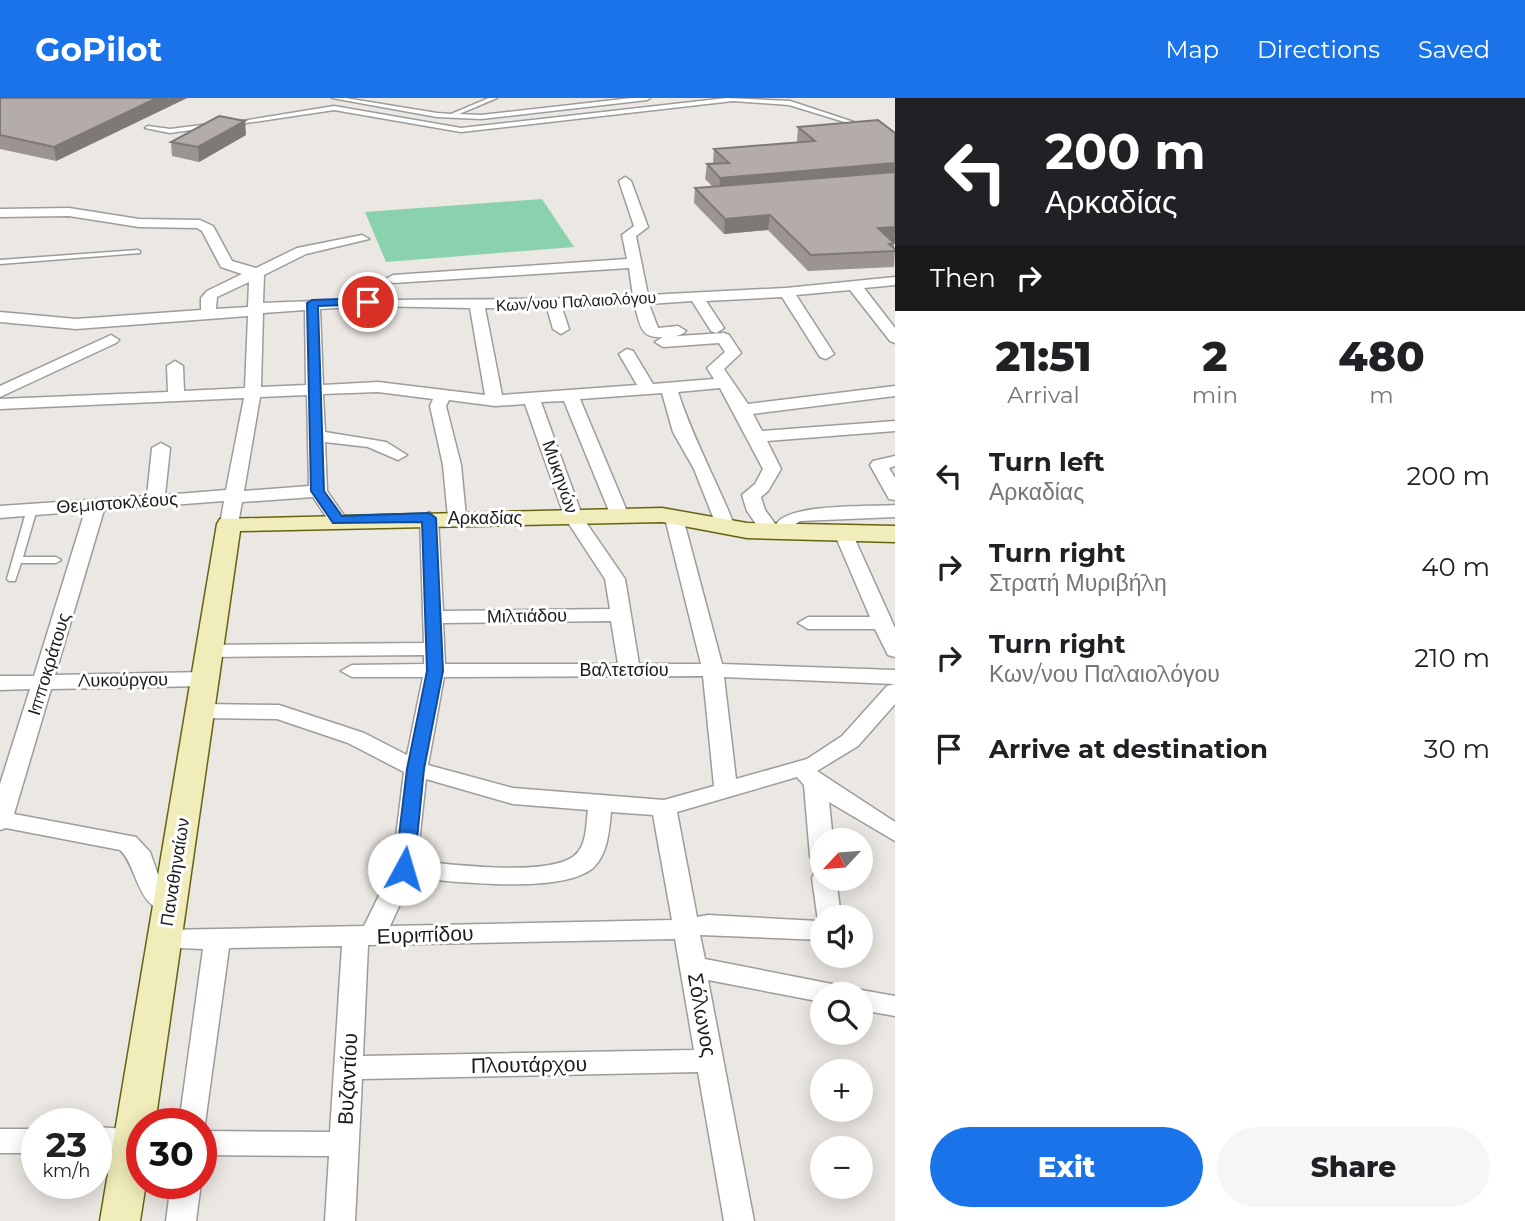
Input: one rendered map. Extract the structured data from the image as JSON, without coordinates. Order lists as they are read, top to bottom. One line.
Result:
{"streets":{"street":["Κων/νου Παλαιολόγου","Μυκηνών","Θεμιστοκλέους","Αρκαδίας","Μιλτιάδου","Ιπποκράτους","Βαλτετσίου","Λυκούργου","Παναθηναίων","Ευριπίδου","Σόλωνος","Πλουτάρχου","Βυζαντίου"]},"crossings":[["Μυκηνών","Αρκαδίας"],["Μυκηνών","Μιλτιάδου"],["Μυκηνών","Βαλτετσίου"],["Θεμιστοκλέους","Αρκαδίας"],["Θεμιστοκλέους","Ιπποκράτους"],["Θεμιστοκλέους","Παναθηναίων"],["Αρκαδίας","Παναθηναίων"],["Αρκαδίας","Βυζαντίου"],["Μιλτιάδου","Βυζαντίου"],["Ιπποκράτους","Λυκούργου"],["Βαλτετσίου","Λυκούργου"],["Βαλτετσίου","Βυζαντίου"],["Λυκούργου","Παναθηναίων"],["Λυκούργου","Βυζαντίου"],["Παναθηναίων","Ευριπίδου"],["Ευριπίδου","Σόλωνος"],["Ευριπίδου","Βυζαντίου"],["Σόλωνος","Πλουτάρχου"],["Πλουτάρχου","Βυζαντίου"]],"north":"bottom left","page":{"header":"GoPilot","nav":["Map","Directions","Saved"],"turn":["200 m","Αρκαδίας"],"then":"Then","eta":["21:51","Arrival","2","min","480","m"],"list":[{"name":"Turn left","note":"Αρκαδίας","value":"200 m"},{"name":"Turn right","note":"Στρατή Μυριβήλη","value":"40 m"},{"name":"Turn right","note":"Κων/νου Παλαιολόγου","value":"210 m"},{"name":"Arrive at destination","value":"30 m"}],"map_buttons":["+","−"],"speed":"23 km/h","limit":"30","buttons":["Exit","Share"]}}
